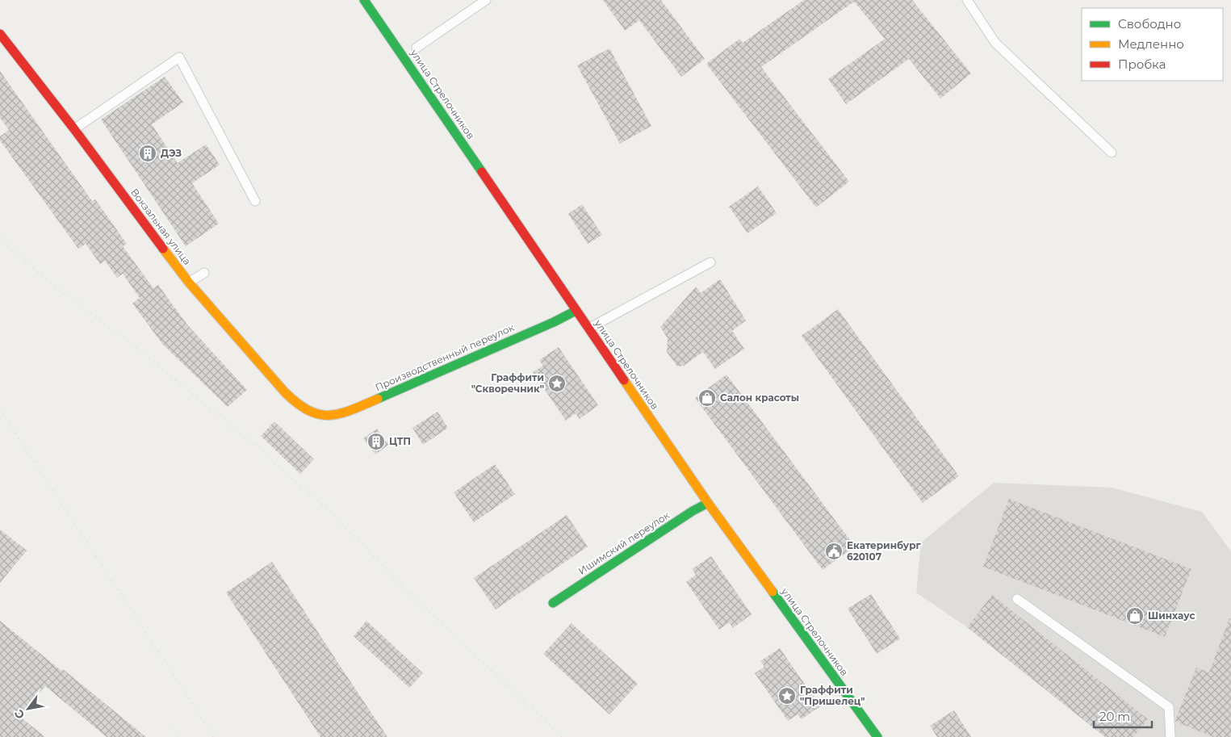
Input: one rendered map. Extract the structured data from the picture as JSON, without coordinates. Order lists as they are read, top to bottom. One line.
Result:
{"streets":{"street":["улица Стрелочников","Вокзальная улица","Производственный переулок","Ишимский переулок"]},"crossings":[["улица Стрелочников","Производственный переулок"],["улица Стрелочников","Ишимский переулок"],["Вокзальная улица","Производственный переулок"]],"places":{"building":["ДЭЗ","ЦТП"],"place":["Граффити \"Скворечник\"","Граффити \"Пришелец\""],"shop":["Салон красоты","Шинхаус"],"public building":["Екатеринбург 620107"]},"legend":["Свободно","Медленно","Пробка"],"scale_bar":"20 m","north":"bottom left"}
